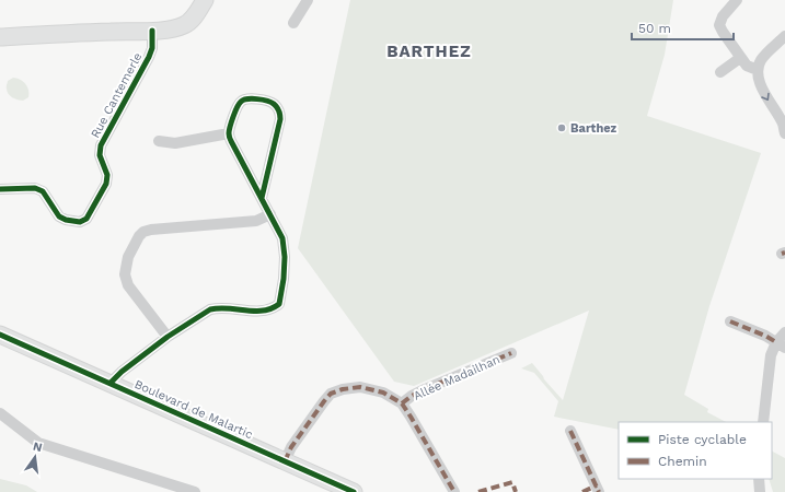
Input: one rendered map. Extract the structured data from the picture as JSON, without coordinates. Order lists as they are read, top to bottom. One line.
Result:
{"streets":{"street":["Rue Cantemerle","Allée Madailhan","Boulevard de Malartic"]},"districts":["BARTHEZ"],"places":["Barthez"],"legend":["Piste cyclable","Chemin"],"scale_bar":"50 m","north":"top"}
